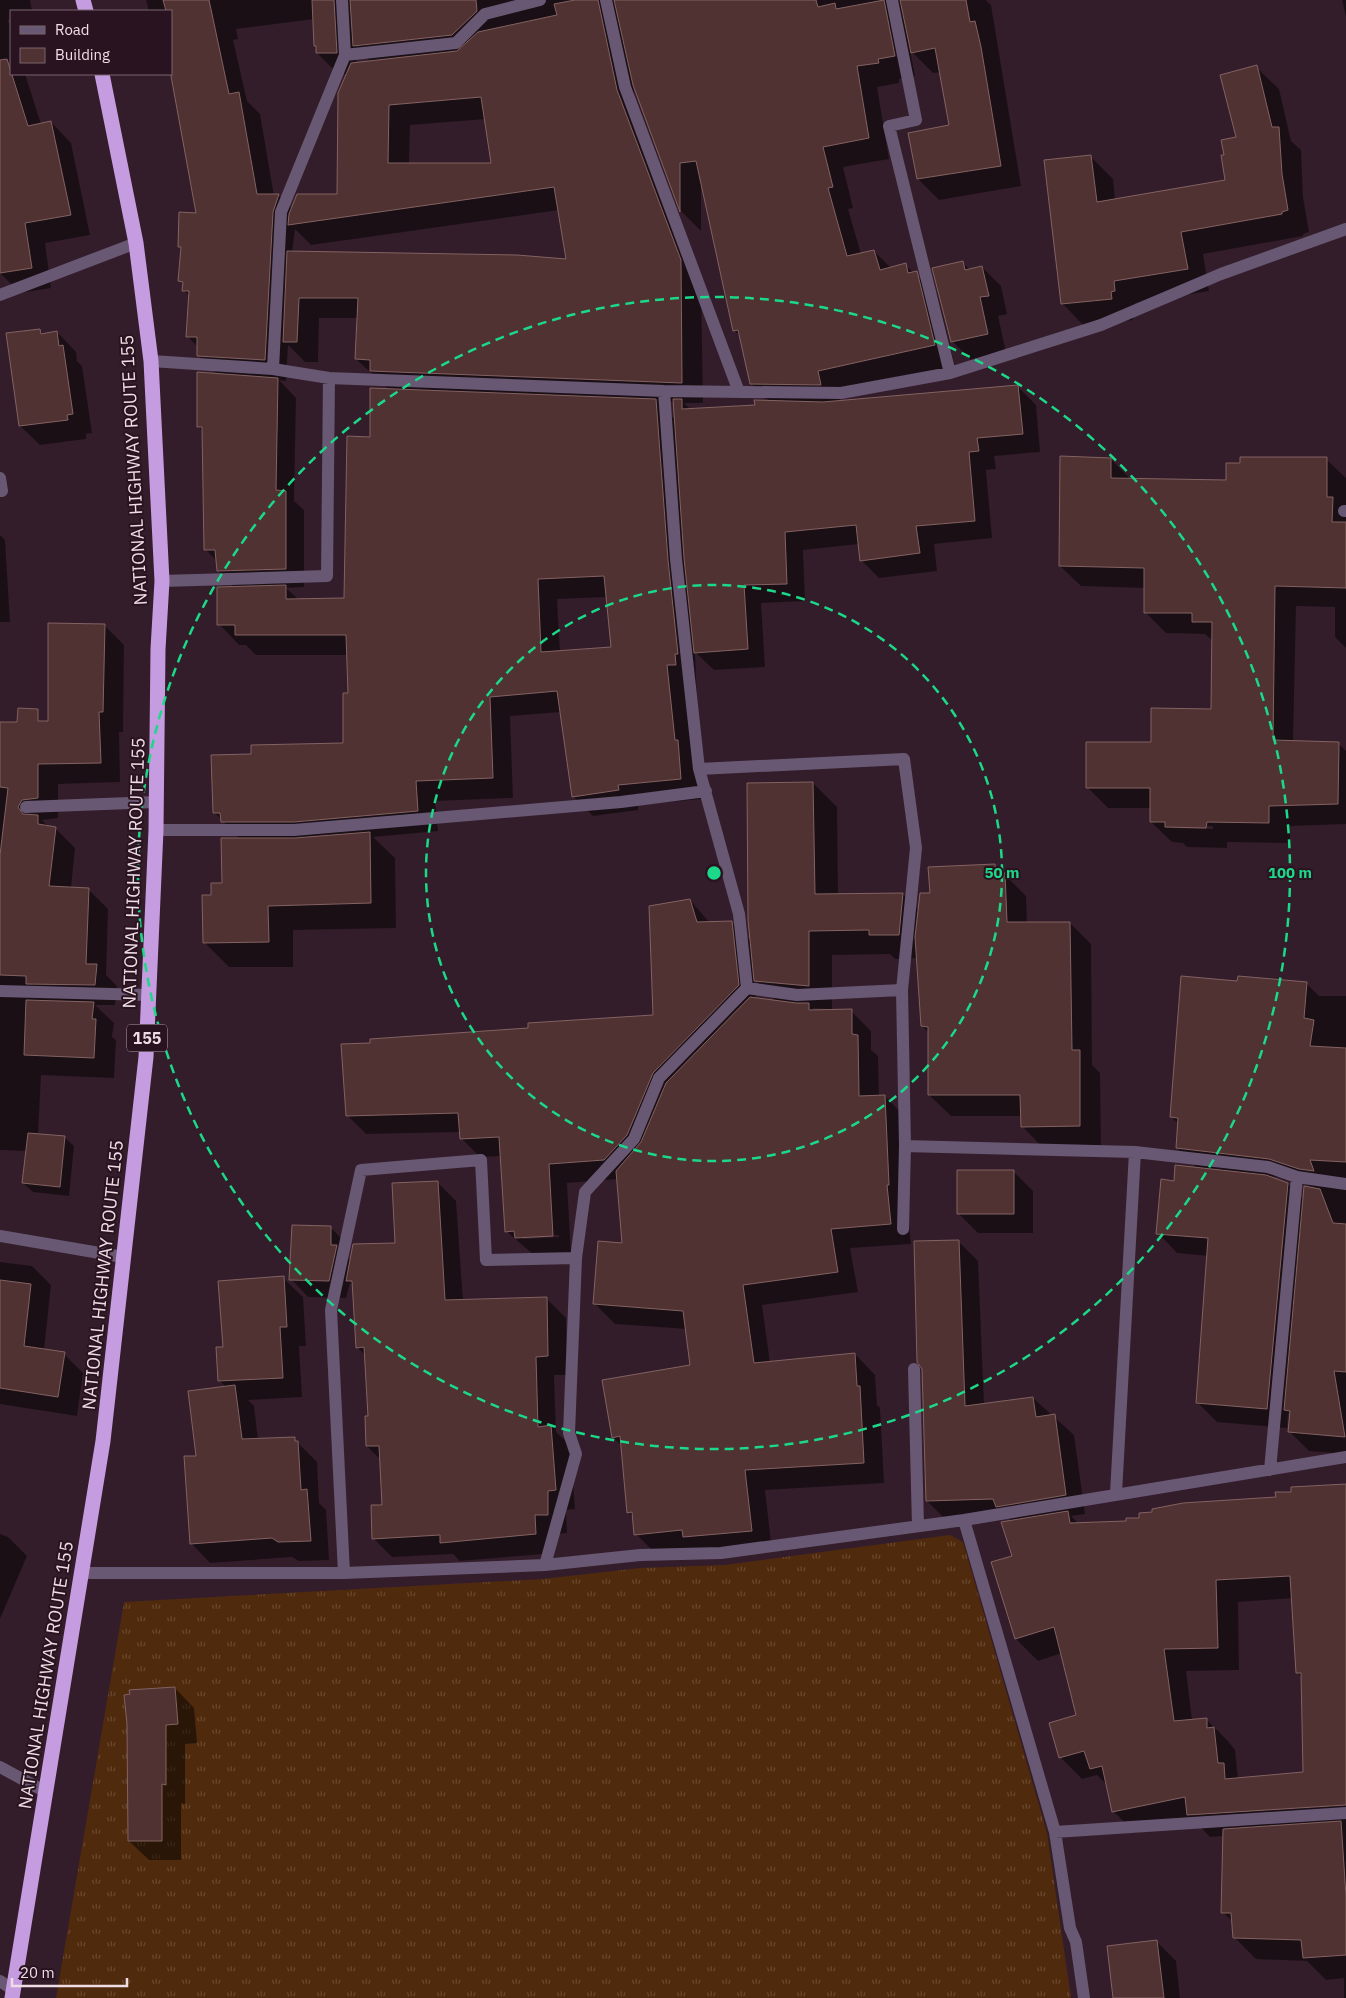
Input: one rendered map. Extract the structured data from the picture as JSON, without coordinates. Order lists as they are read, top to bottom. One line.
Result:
{"streets":{"highway":["NATIONAL HIGHWAY ROUTE 155","155"]},"legend":["Road","Building"],"scale_bar":"20 m","rings":["50 m","100 m"]}
